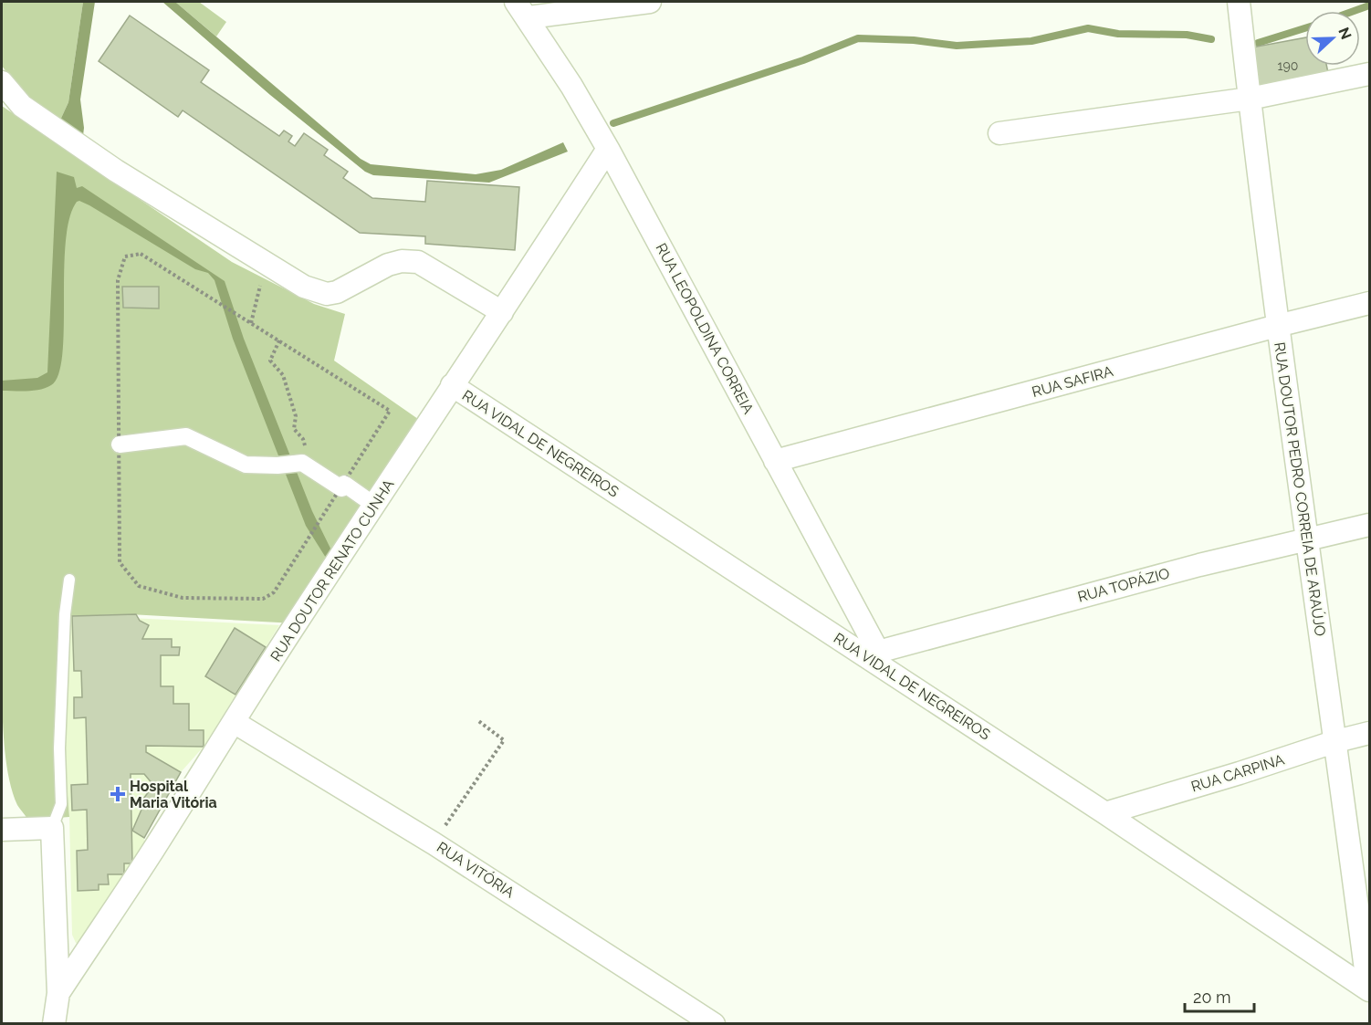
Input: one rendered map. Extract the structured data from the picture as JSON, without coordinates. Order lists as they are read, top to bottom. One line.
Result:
{"streets":{"street":["RUA LEOPOLDINA CORREIA","RUA SAFIRA","RUA VIDAL DE NEGREIROS","RUA DOUTOR PEDRO CORREIA DE ARAÚJO","RUA DOUTOR RENATO CUNHA","RUA TOPÁZIO","RUA CARPINA","RUA VITÓRIA"]},"crossings":[["RUA LEOPOLDINA CORREIA","RUA SAFIRA"],["RUA LEOPOLDINA CORREIA","RUA VIDAL DE NEGREIROS"],["RUA LEOPOLDINA CORREIA","RUA DOUTOR RENATO CUNHA"],["RUA LEOPOLDINA CORREIA","RUA TOPÁZIO"],["RUA SAFIRA","RUA DOUTOR PEDRO CORREIA DE ARAÚJO"],["RUA VIDAL DE NEGREIROS","RUA DOUTOR PEDRO CORREIA DE ARAÚJO"],["RUA VIDAL DE NEGREIROS","RUA DOUTOR RENATO CUNHA"],["RUA VIDAL DE NEGREIROS","RUA TOPÁZIO"],["RUA VIDAL DE NEGREIROS","RUA CARPINA"],["RUA DOUTOR PEDRO CORREIA DE ARAÚJO","RUA TOPÁZIO"],["RUA DOUTOR PEDRO CORREIA DE ARAÚJO","RUA CARPINA"],["RUA DOUTOR RENATO CUNHA","RUA VITÓRIA"]],"places":{"health":["Hospital Maria Vitória"]},"house_numbers":["190"],"scale_bar":"20 m","north":"right"}
